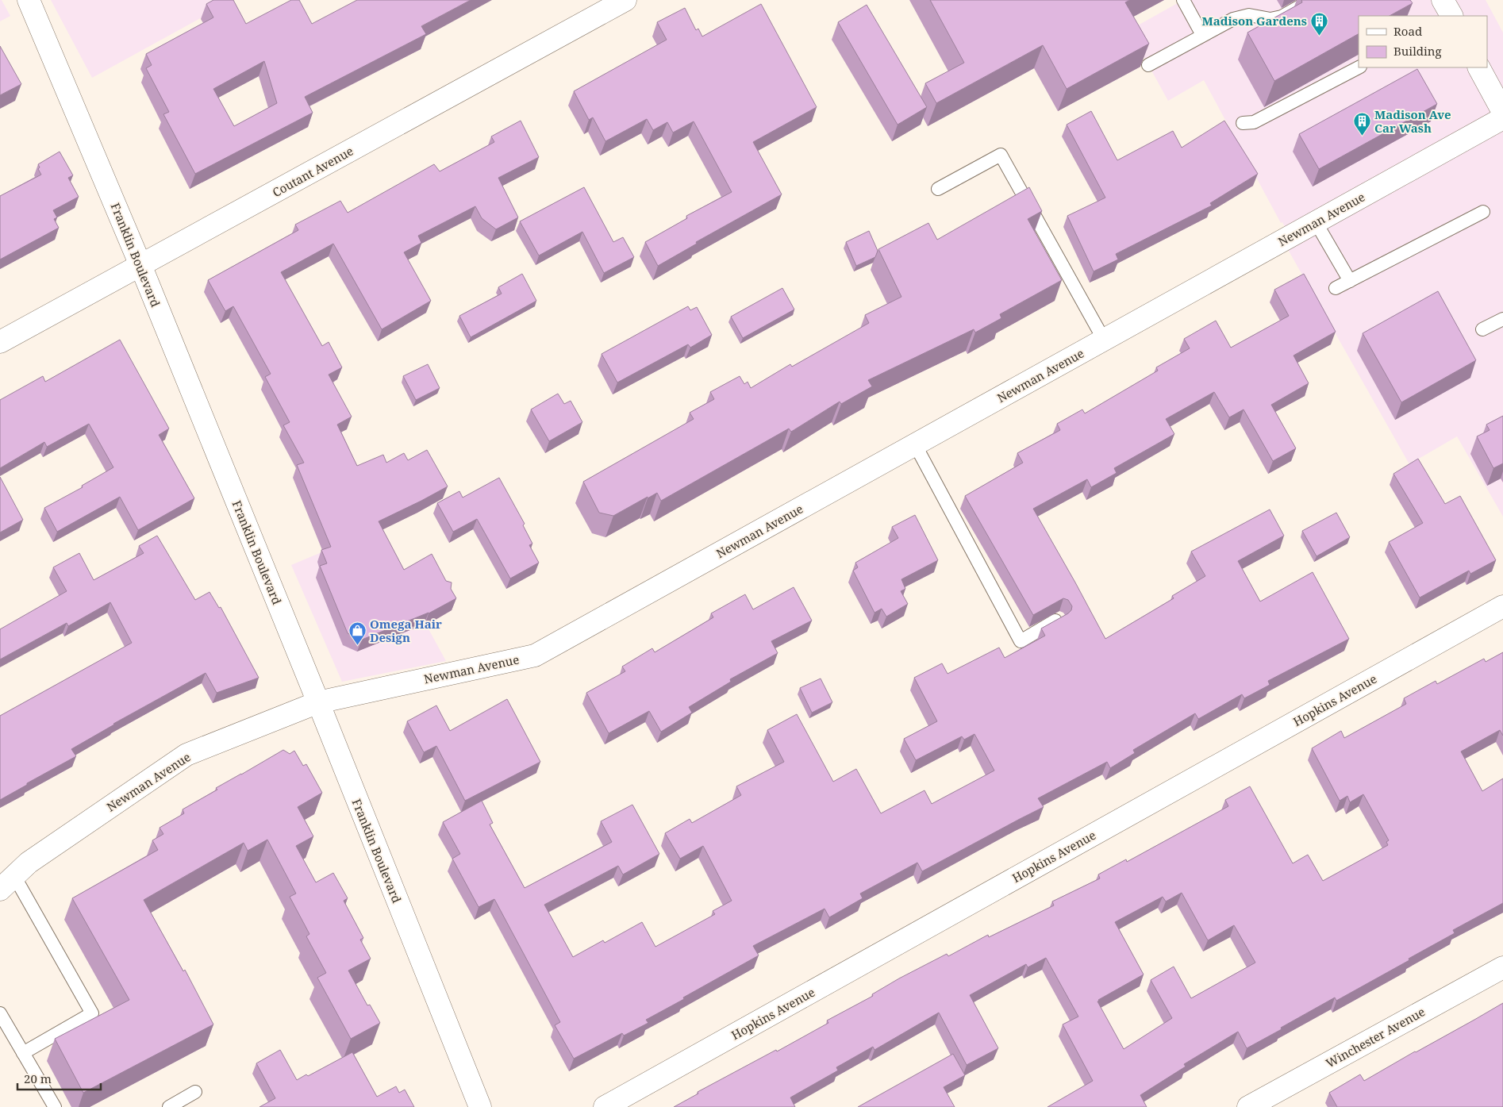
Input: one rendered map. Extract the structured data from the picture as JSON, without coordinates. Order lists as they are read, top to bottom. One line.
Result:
{"streets":{"street":["Coutant Avenue","Newman Avenue","Franklin Boulevard","Hopkins Avenue","Winchester Avenue"]},"crossings":[["Coutant Avenue","Franklin Boulevard"],["Newman Avenue","Franklin Boulevard"]],"places":{"building":["Madison Gardens","Madison Ave Car Wash"],"shop":["Omega Hair Design"]},"legend":["Road","Building"],"scale_bar":"20 m"}
